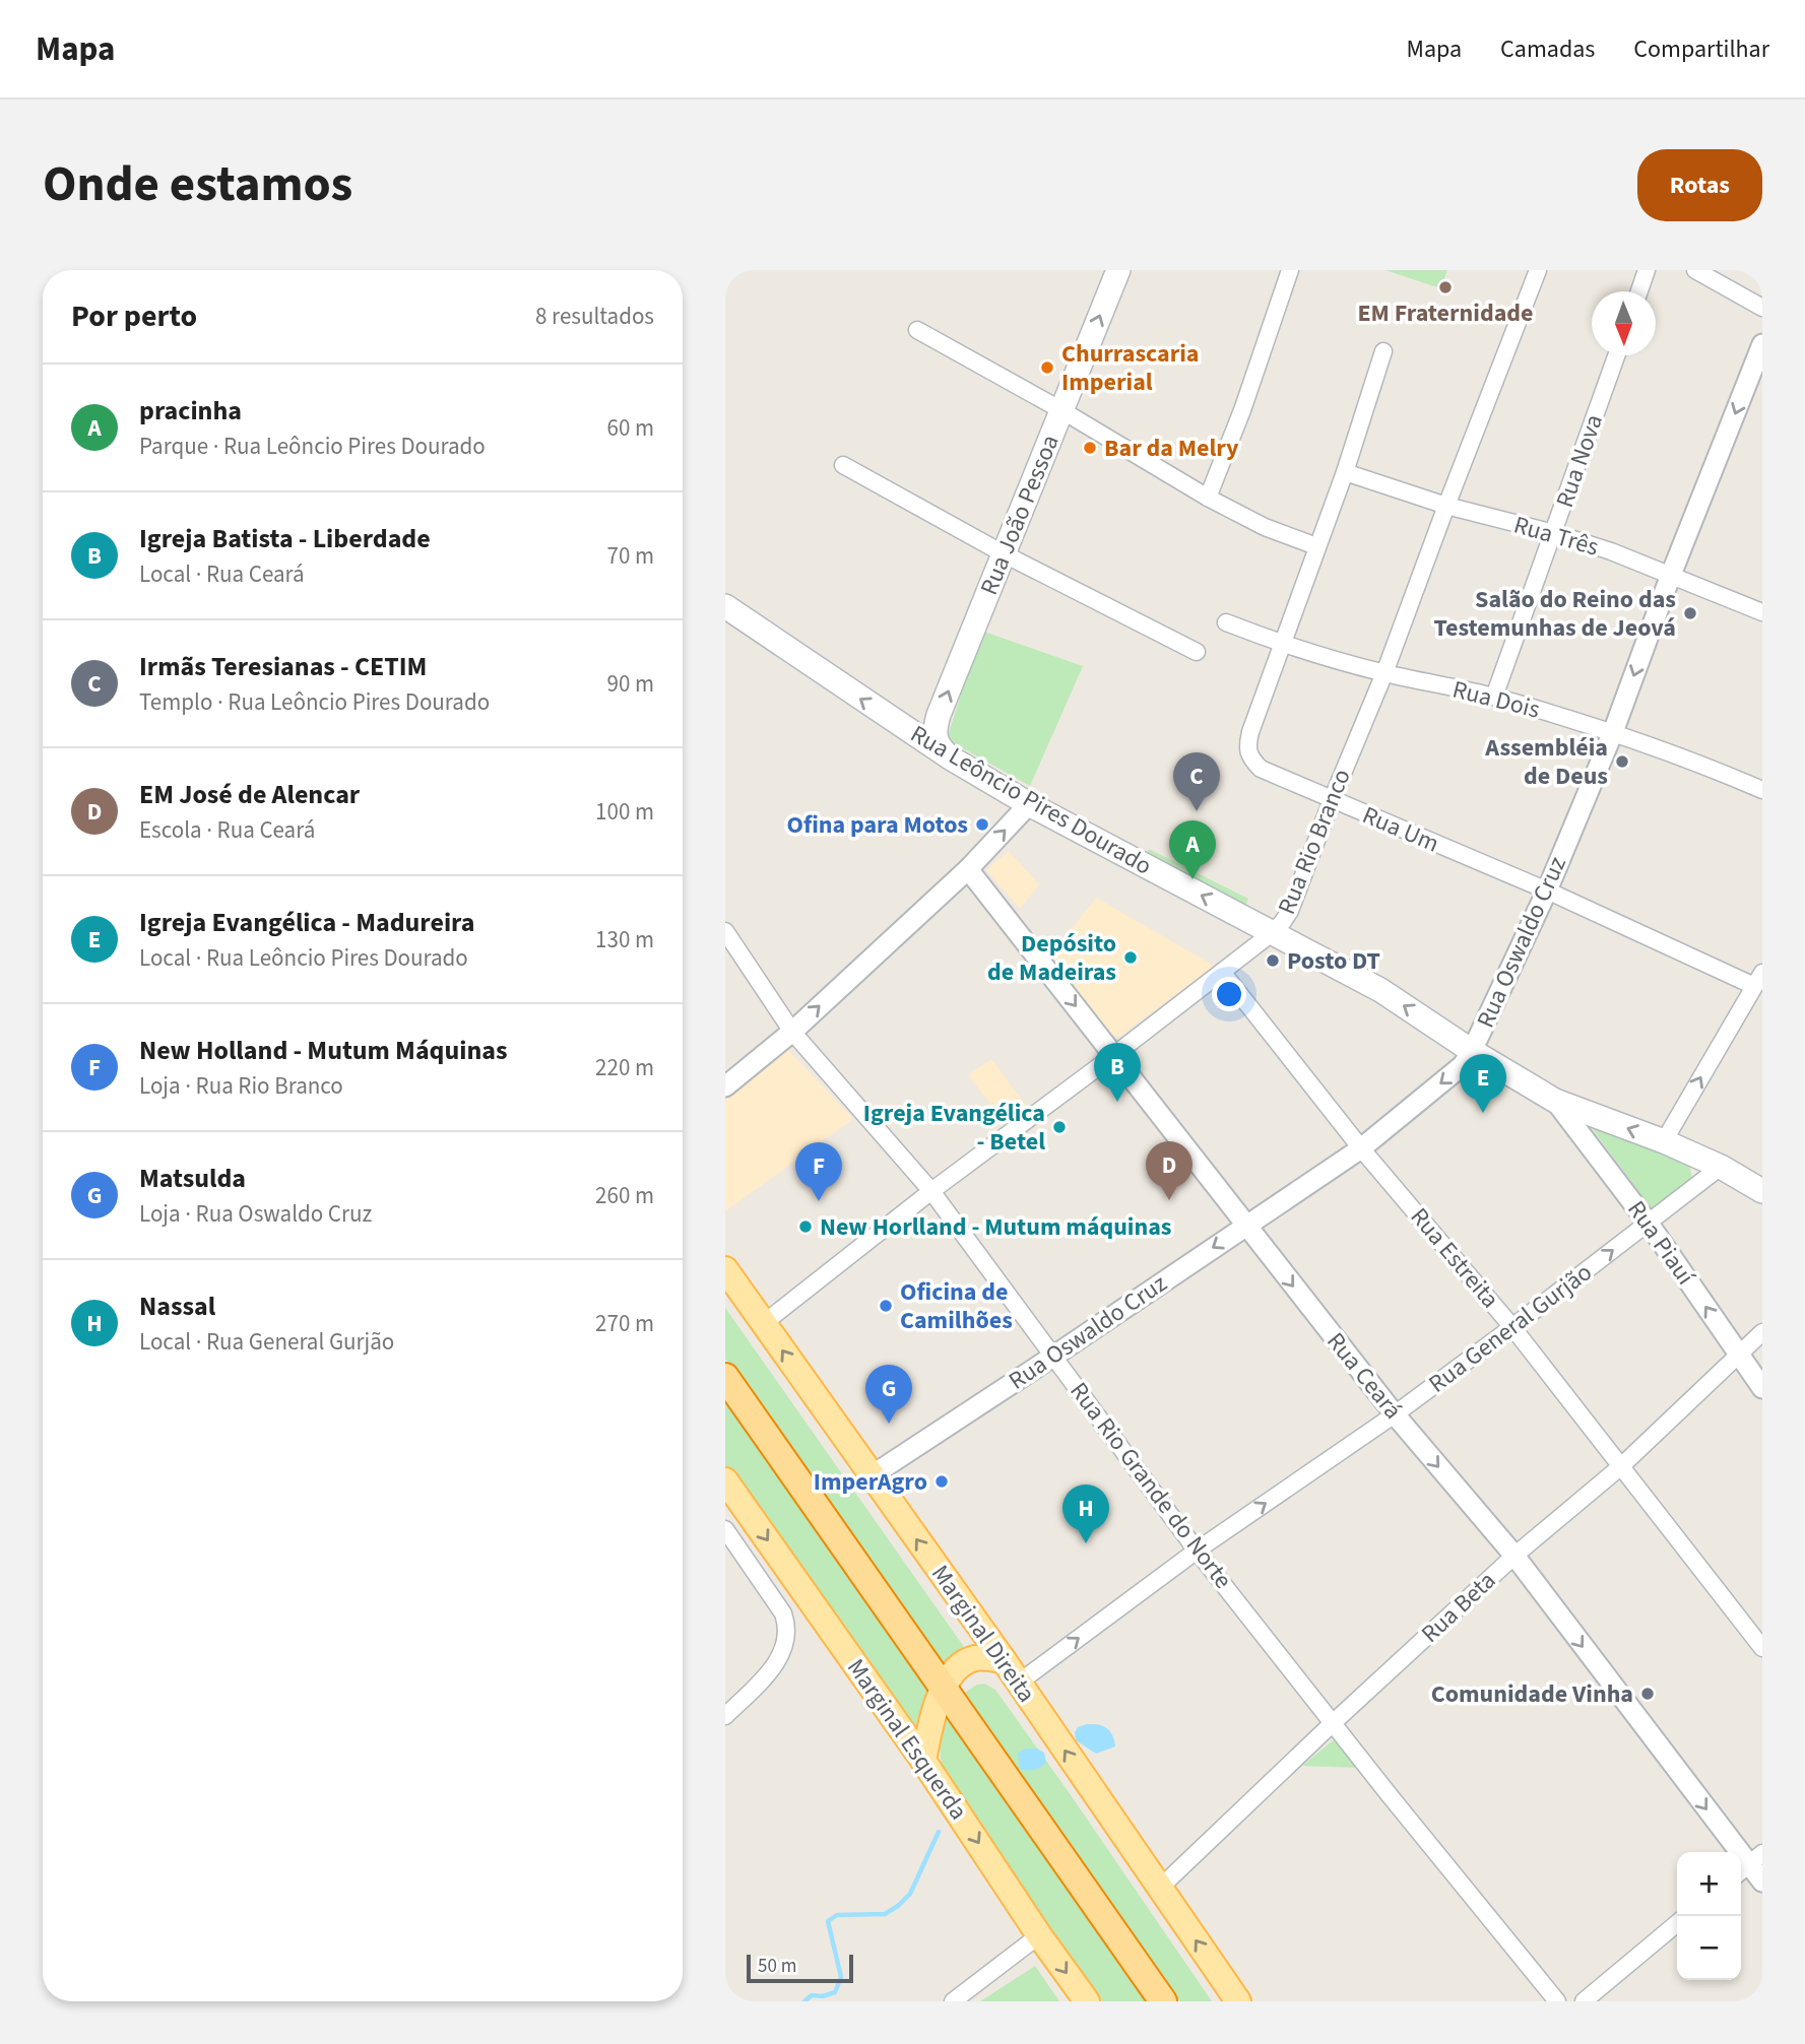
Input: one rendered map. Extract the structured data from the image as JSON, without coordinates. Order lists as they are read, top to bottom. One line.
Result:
{"streets":{"main road":["Rua João Pessoa","Rua Leôncio Pires Dourado","Marginal Direita","Marginal Esquerda"],"street":["Rua Nova","Rua Três","Rua Dois","Rua Um","Rua Rio Branco","Rua Oswaldo Cruz","Rua Piauí","Rua Estreita","Rua General Gurjão","Rua Ceará","Rua Rio Grande do Norte","Rua Beta"]},"crossings":[["Rua Nova","Rua Três"],["Rua Nova","Rua Dois"],["Rua João Pessoa","Rua Leôncio Pires Dourado"],["Rua Três","Rua Um"],["Rua Três","Rua Rio Branco"],["Rua Três","Rua Oswaldo Cruz"],["Rua Dois","Rua Um"],["Rua Dois","Rua Rio Branco"],["Rua Dois","Rua Oswaldo Cruz"],["Rua Leôncio Pires Dourado","Rua Rio Branco"],["Rua Leôncio Pires Dourado","Rua Oswaldo Cruz"],["Rua Leôncio Pires Dourado","Rua Piauí"],["Rua Leôncio Pires Dourado","Rua General Gurjão"],["Rua Um","Rua Rio Branco"],["Rua Um","Rua Oswaldo Cruz"],["Rua Rio Branco","Rua Estreita"],["Rua Rio Branco","Rua Ceará"],["Rua Rio Branco","Rua Rio Grande do Norte"],["Rua Rio Branco","Marginal Direita"],["Rua Oswaldo Cruz","Rua Estreita"],["Rua Oswaldo Cruz","Rua Ceará"],["Rua Oswaldo Cruz","Rua Rio Grande do Norte"],["Rua Oswaldo Cruz","Marginal Direita"],["Rua Piauí","Rua General Gurjão"],["Rua Piauí","Rua Beta"],["Rua Estreita","Rua General Gurjão"],["Rua Estreita","Rua Beta"],["Rua General Gurjão","Rua Ceará"],["Rua General Gurjão","Rua Rio Grande do Norte"],["Rua General Gurjão","Marginal Direita"],["Rua Ceará","Rua Beta"],["Rua Rio Grande do Norte","Rua Beta"],["Rua Beta","Marginal Direita"]],"one_way":["Rua João Pessoa","Rua Leôncio Pires Dourado","Rua Oswaldo Cruz","Rua Piauí","Rua General Gurjão","Rua Ceará","Marginal Direita","Marginal Esquerda"],"places":["EM Fraternidade","Churrascaria Imperial","Bar da Melry","Salão do Reino das Testemunhas de Jeová","Assembléia de Deus","Ofina para Motos","Depósito de Madeiras","Posto DT","Igreja Evangélica - Betel","New Horlland - Mutum máquinas","Oficina de Camilhões","ImperAgro","Comunidade Vinha"],"scale_bar":"50 m","north":"bottom","page":{"header":"Mapa","nav":["Mapa","Camadas","Compartilhar"],"title":"Onde estamos","buttons":"Rotas","heading":["Por perto","8 resultados"],"list":[{"mark":"A","name":"pracinha","note":"Parque · Rua Leôncio Pires Dourado","value":"60 m"},{"mark":"B","name":"Igreja Batista - Liberdade","note":"Local · Rua Ceará","value":"70 m"},{"mark":"C","name":"Irmãs Teresianas - CETIM","note":"Templo · Rua Leôncio Pires Dourado","value":"90 m"},{"mark":"D","name":"EM José de Alencar","note":"Escola · Rua Ceará","value":"100 m"},{"mark":"E","name":"Igreja Evangélica - Madureira","note":"Local · Rua Leôncio Pires Dourado","value":"130 m"},{"mark":"F","name":"New Holland - Mutum Máquinas","note":"Loja · Rua Rio Branco","value":"220 m"},{"mark":"G","name":"Matsulda","note":"Loja · Rua Oswaldo Cruz","value":"260 m"},{"mark":"H","name":"Nassal","note":"Local · Rua General Gurjão","value":"270 m"}],"pins":["C","A","B","E","D","F","G","H"],"map_buttons":["+","−"],"scale":"50 m"}}
